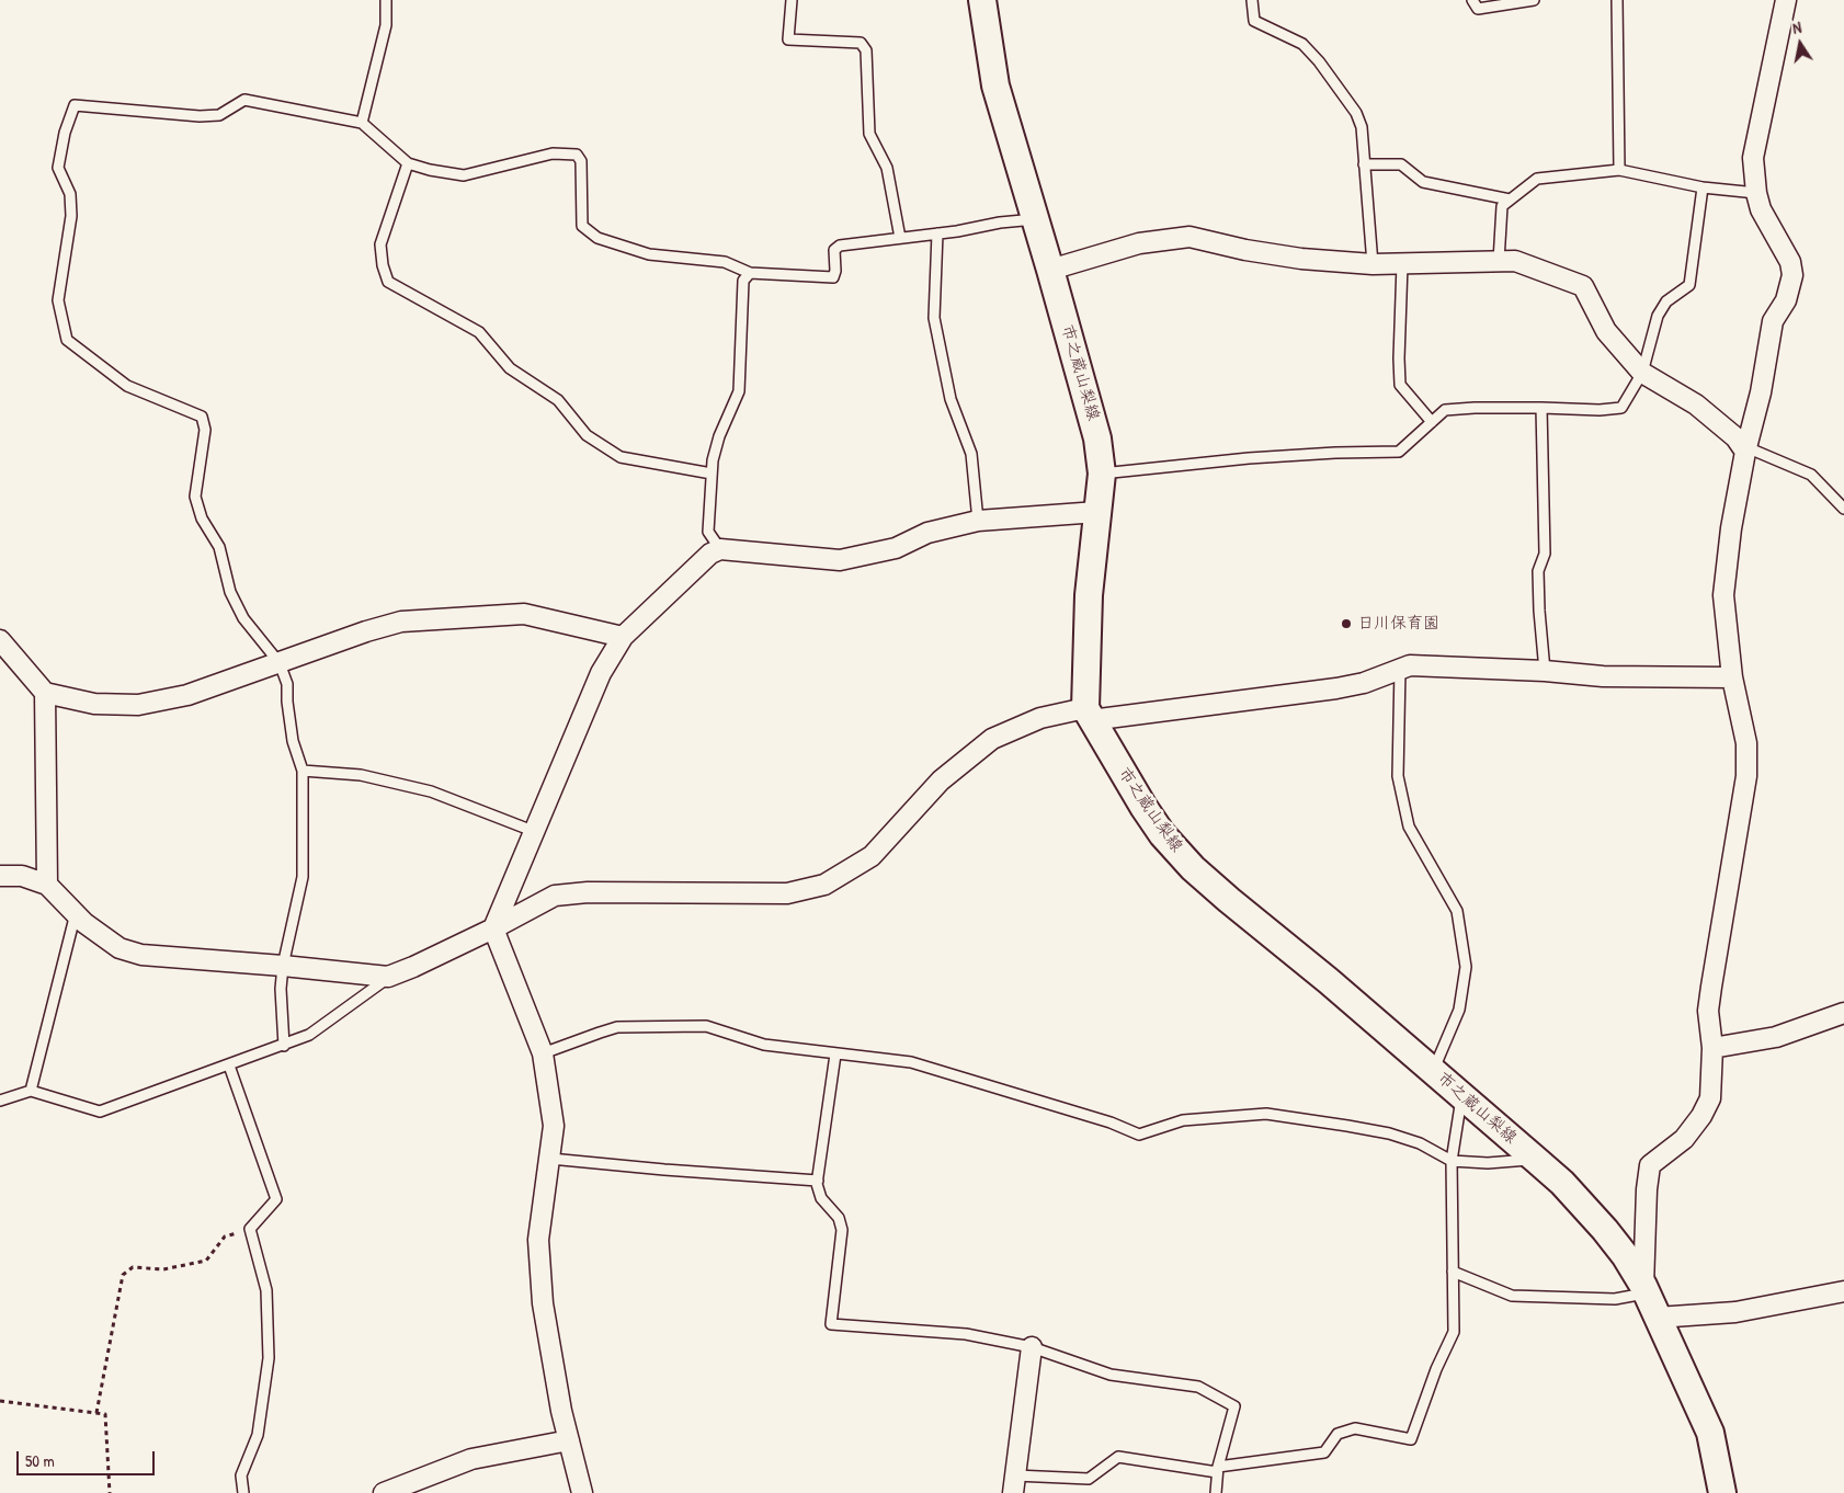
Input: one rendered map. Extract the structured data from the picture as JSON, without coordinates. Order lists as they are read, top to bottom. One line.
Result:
{"streets":{"main road":["市之蔵山梨線"]},"places":["日川保育園"],"scale_bar":"50 m","north":"top"}
